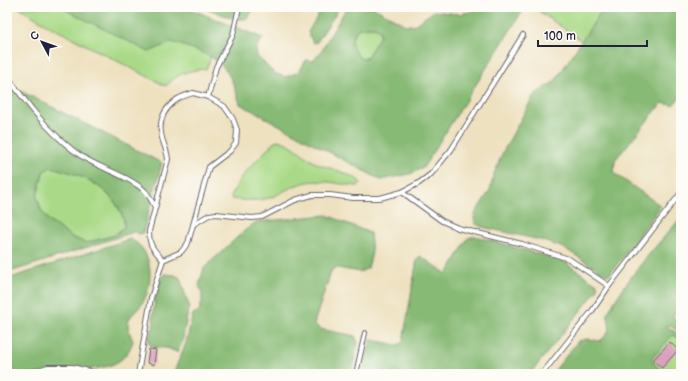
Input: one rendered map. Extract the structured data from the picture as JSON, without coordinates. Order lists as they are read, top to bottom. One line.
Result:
{"scale_bar":"100 m","north":"top left"}
